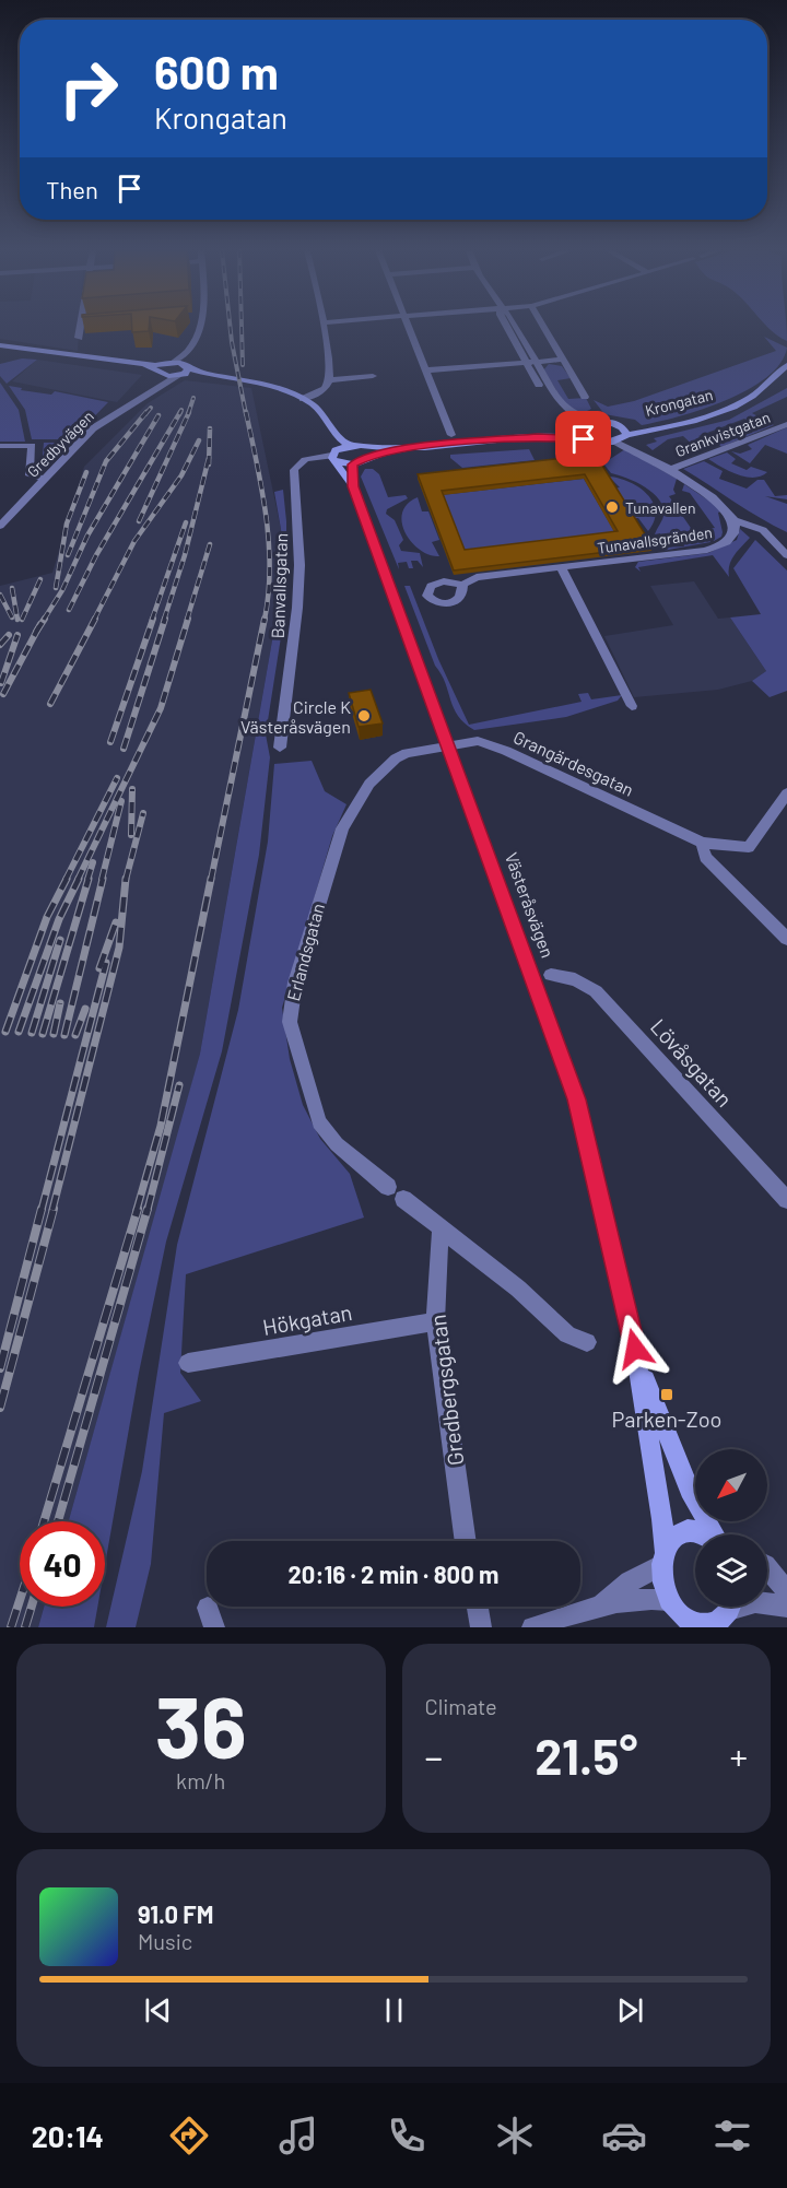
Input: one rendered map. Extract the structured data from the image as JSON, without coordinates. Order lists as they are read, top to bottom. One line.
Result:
{"streets":{"street":["Krongatan","Grankvistgatan","Gredbyvägen","Tunavallsgränden","Banvallsgatan","Grangärdesgatan","Västeråsvägen","Erlandsgatan","Lövåsgatan","Hökgatan","Gredbergsgatan"]},"crossings":[["Krongatan","Tunavallsgränden"],["Grankvistgatan","Tunavallsgränden"],["Banvallsgatan","Västeråsvägen"],["Grangärdesgatan","Västeråsvägen"],["Grangärdesgatan","Erlandsgatan"],["Västeråsvägen","Erlandsgatan"],["Hökgatan","Gredbergsgatan"]],"places":{"other":["Tunavallen","Circle K Västeråsvägen"],"transit":["Parken-Zoo"]},"north":"bottom left","page":{"turn":["600 m","Krongatan"],"then":"Then","limit":"40","trip":"20:16 · 2 min · 800 m","tile":[["36","km/h"],"Climate"],"heat":["−","21.5°","+"],"song":["91.0 FM","Music"],"tabs":"20:14"}}
